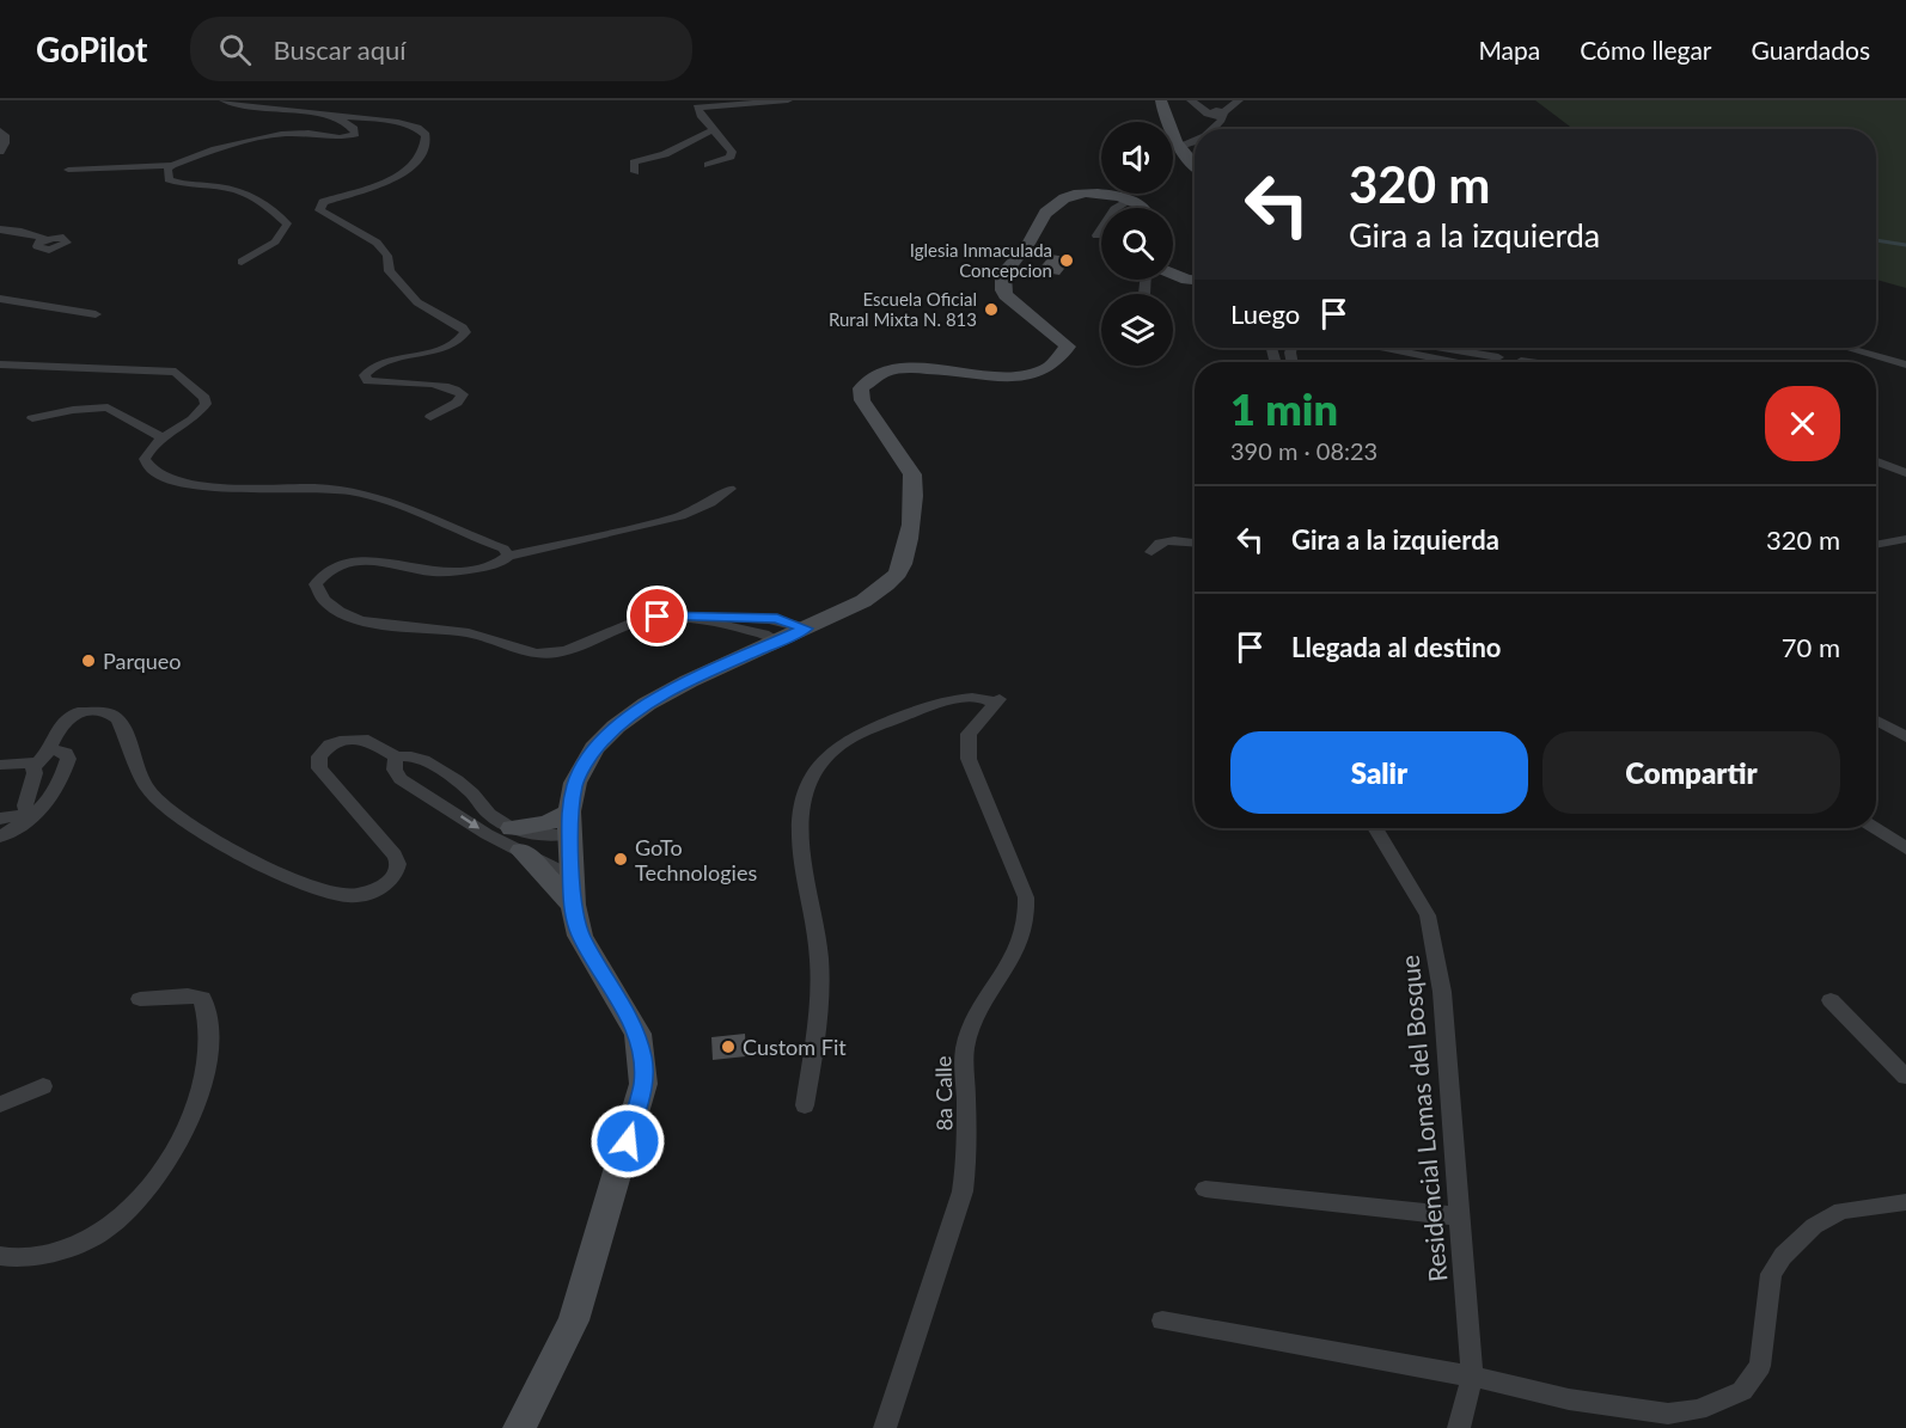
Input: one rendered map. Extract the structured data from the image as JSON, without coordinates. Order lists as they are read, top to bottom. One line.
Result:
{"streets":{"street":["8a Calle","Residencial Lomas del Bosque"]},"places":["Iglesia Inmaculada Concepcion","Escuela Oficial Rural Mixta N. 813","Parqueo","GoTo Technologies","Custom Fit"],"page":{"header":"GoPilot","search":"Buscar aquí","nav":["Mapa","Cómo llegar","Guardados"],"turn":["320 m","Gira a la izquierda"],"then":"Luego","heading":["1 min","390 m · 08:23"],"list":[{"name":"Gira a la izquierda","value":"320 m"},{"name":"Llegada al destino","value":"70 m"}],"buttons":["Salir","Compartir"]}}
